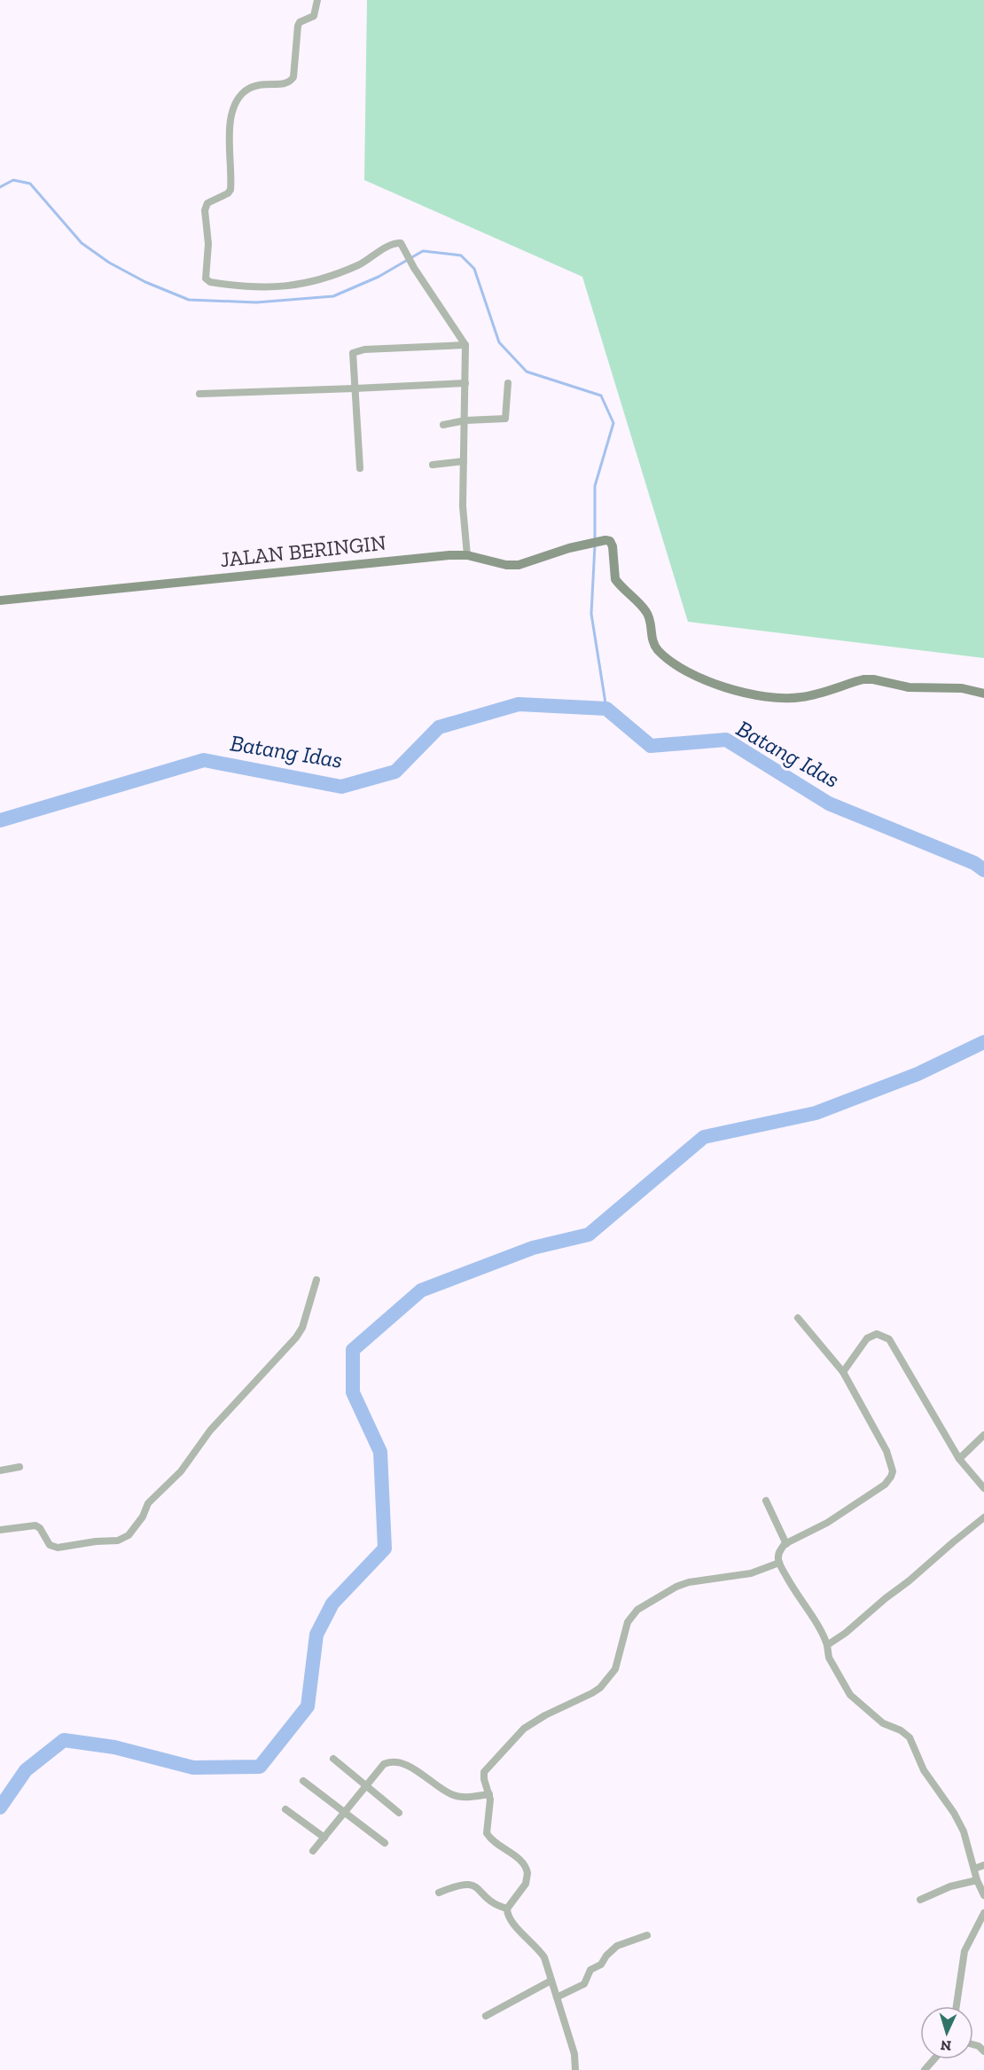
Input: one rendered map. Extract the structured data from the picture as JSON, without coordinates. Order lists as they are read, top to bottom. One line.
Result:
{"streets":{"street":["JALAN BERINGIN"]},"water":["Batang Idas"],"north":"bottom"}
